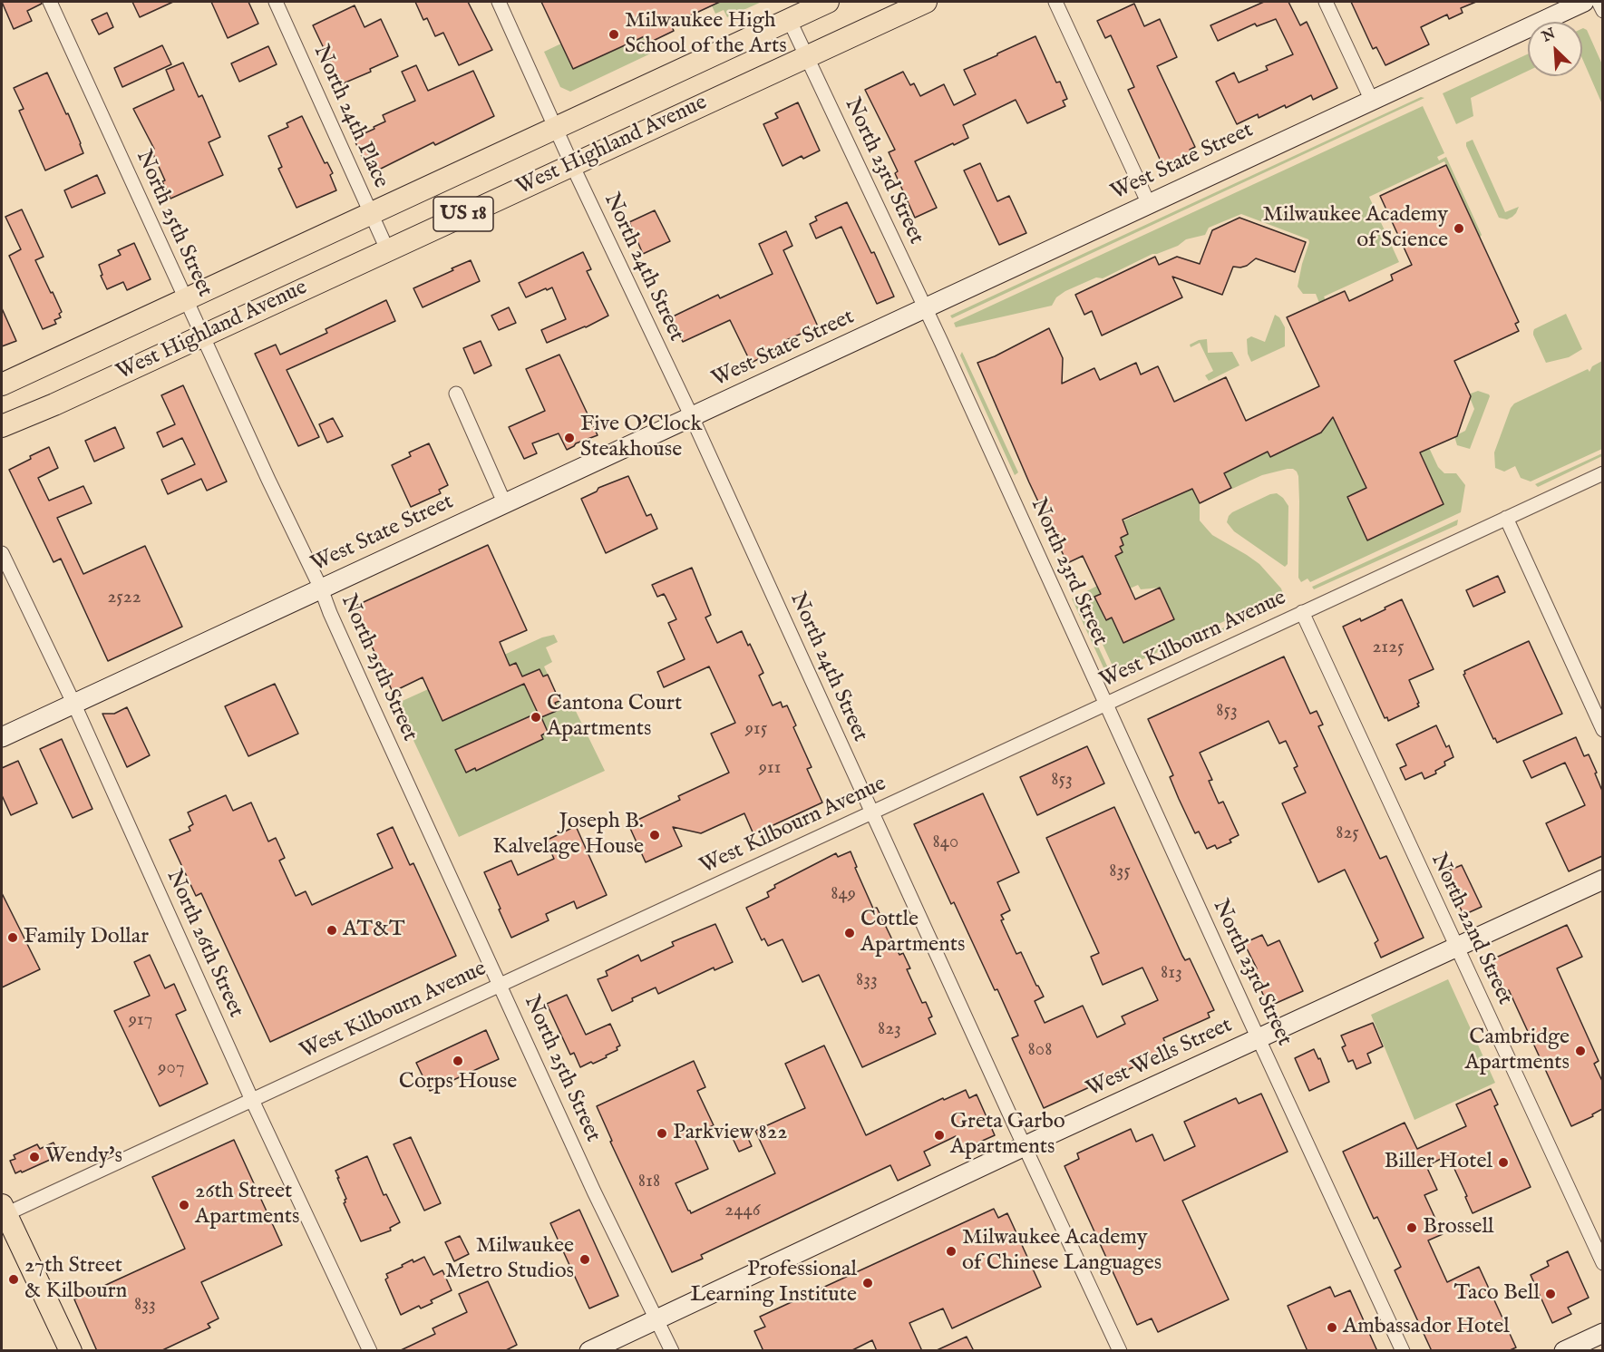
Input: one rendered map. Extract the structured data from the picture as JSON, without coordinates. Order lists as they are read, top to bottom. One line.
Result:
{"streets":{"main road":["West Highland Avenue","US 18"],"street":["North 24th Place","West State Street","North 23rd Street","North 25th Street","North 24th Street","West Kilbourn Avenue","North 22nd Street","North 26th Street","West Wells Street"]},"crossings":[["North 24th Place","West Highland Avenue"],["West Highland Avenue","North 23rd Street"],["West Highland Avenue","North 25th Street"],["West Highland Avenue","North 24th Street"],["West State Street","North 23rd Street"],["West State Street","North 25th Street"],["West State Street","North 24th Street"],["West State Street","North 26th Street"],["North 23rd Street","West Kilbourn Avenue"],["North 23rd Street","West Wells Street"],["North 25th Street","West Kilbourn Avenue"],["North 25th Street","West Wells Street"],["North 24th Street","West Kilbourn Avenue"],["North 24th Street","West Wells Street"],["West Kilbourn Avenue","North 22nd Street"],["West Kilbourn Avenue","North 26th Street"],["North 22nd Street","West Wells Street"]],"places":["Milwaukee High School of the Arts","Milwaukee Academy of Science","Five O'Clock Steakhouse","Cantona Court Apartments","Joseph B. Kalvelage House","AT&T","Cottle Apartments","Family Dollar","Cambridge Apartments","Corps House","Parkview 822","Greta Garbo Apartments","Wendy's","Biller Hotel","26th Street Apartments","Brossell","Milwaukee Academy of Chinese Languages","Milwaukee Metro Studios","27th Street & Kilbourn","Professional Learning Institute","Taco Bell","Ambassador Hotel"],"house_numbers":["2522","2125","853","915","911","853","825","840","835","849","813","833","917","823","808","907","818","2446","833"],"north":"top left"}
